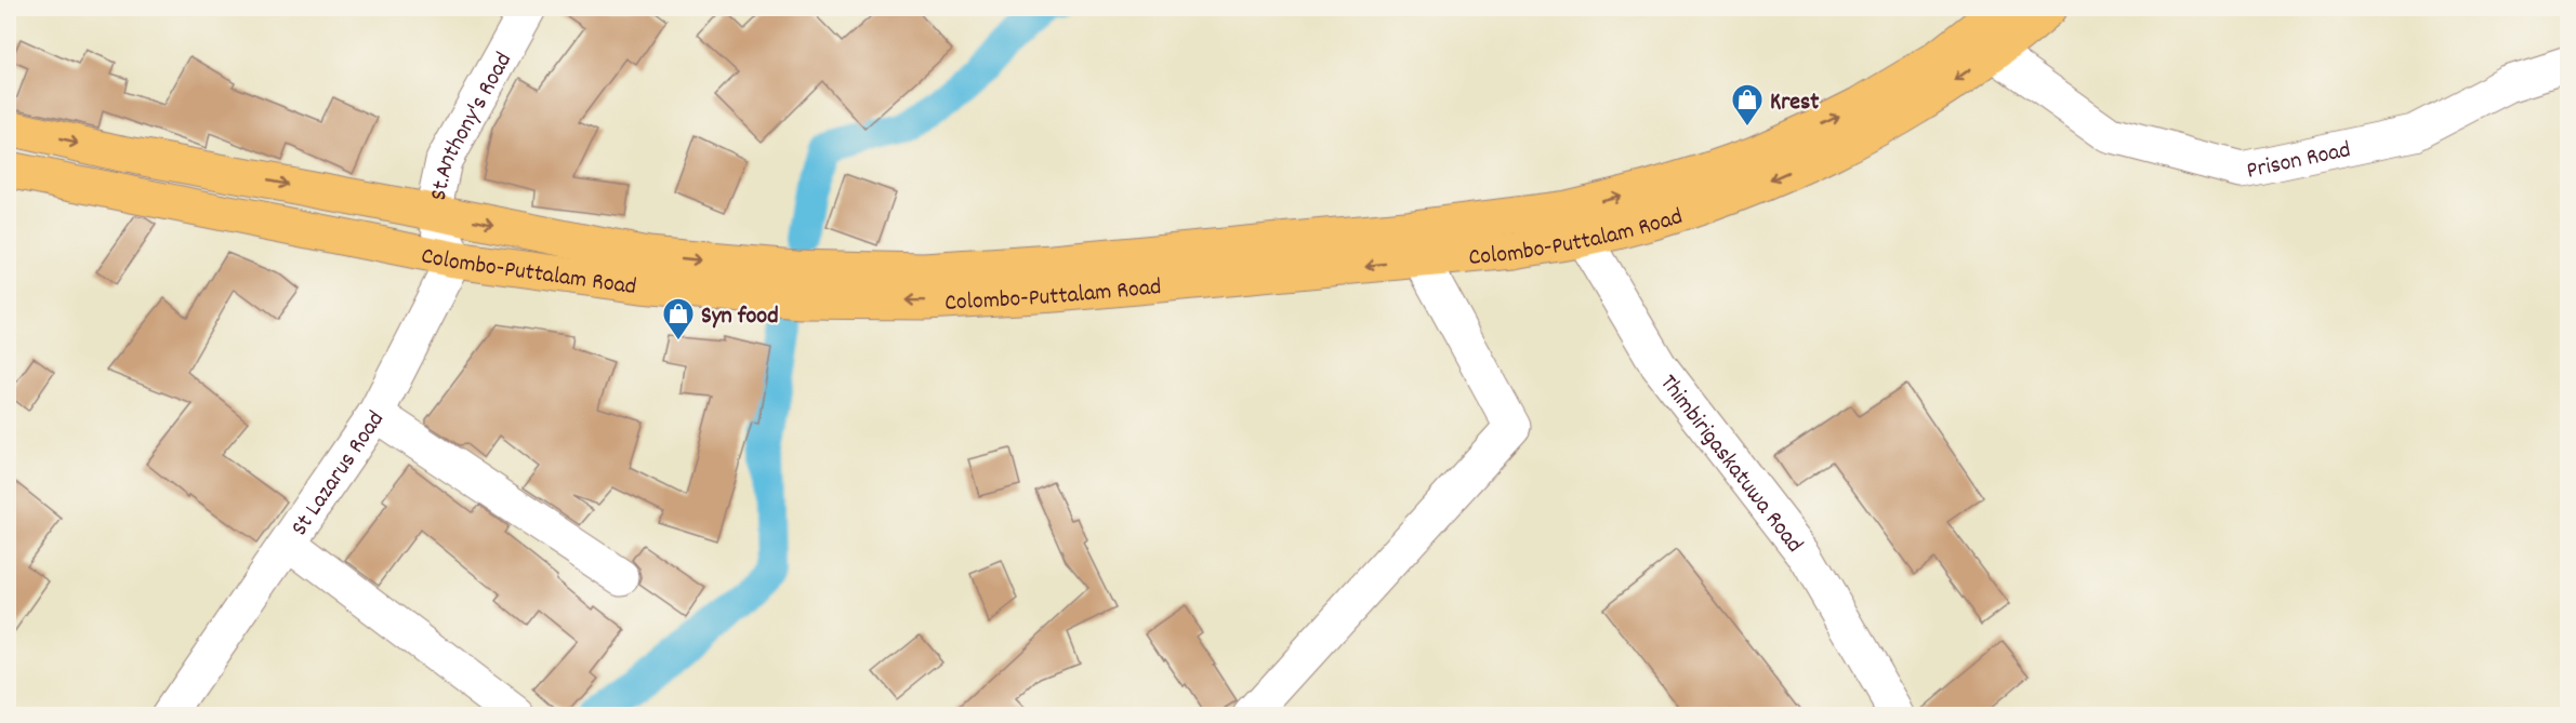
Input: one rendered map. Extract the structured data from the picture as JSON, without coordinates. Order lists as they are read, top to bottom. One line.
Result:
{"streets":{"highway":["Colombo-Puttalam Road"],"street":["St.Anthony's Road","Prison Road","Thimbirigaskatuwa Road","St Lazarus Road"]},"crossings":[["St.Anthony's Road","Colombo-Puttalam Road"],["Prison Road","Colombo-Puttalam Road"],["Colombo-Puttalam Road","Thimbirigaskatuwa Road"],["Colombo-Puttalam Road","St Lazarus Road"]],"places":{"shop":["Krest","Syn food"]}}
